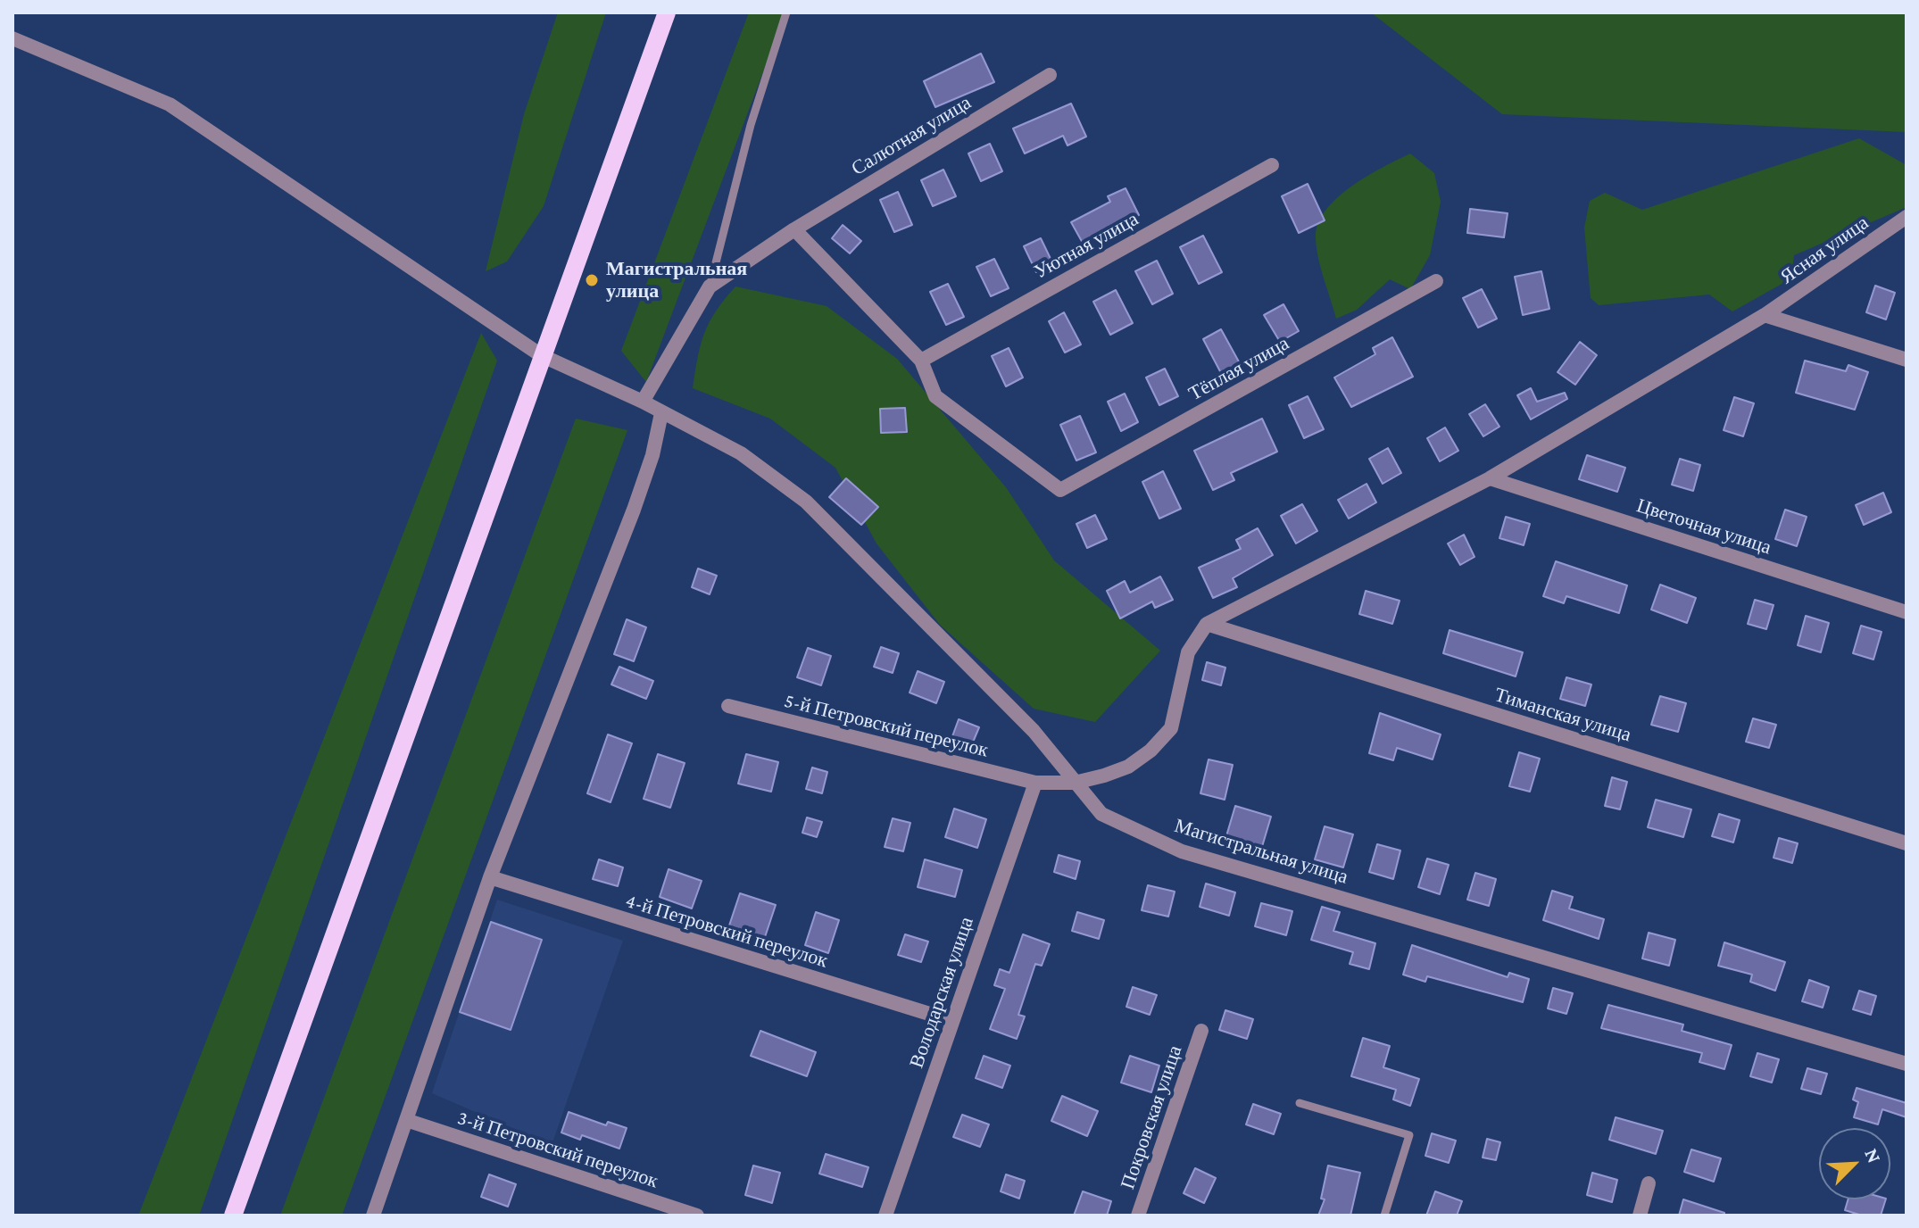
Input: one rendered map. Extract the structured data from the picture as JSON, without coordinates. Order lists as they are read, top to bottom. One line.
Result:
{"streets":{"street":["Салютная улица","Уютная улица","Ясная улица","Тёплая улица","Цветочная улица","Тиманская улица","5-й Петровский переулок","Магистральная улица","4-й Петровский переулок","Володарская улица","Покровская улица","3-й Петровский переулок"]},"crossings":[["Уютная улица","Тёплая улица"],["Ясная улица","Цветочная улица"],["Ясная улица","Тиманская улица"],["Ясная улица","5-й Петровский переулок"],["Тиманская улица","5-й Петровский переулок"],["5-й Петровский переулок","Магистральная улица"],["5-й Петровский переулок","Володарская улица"],["4-й Петровский переулок","Володарская улица"]],"places":["Магистральная улица"],"north":"top right"}
